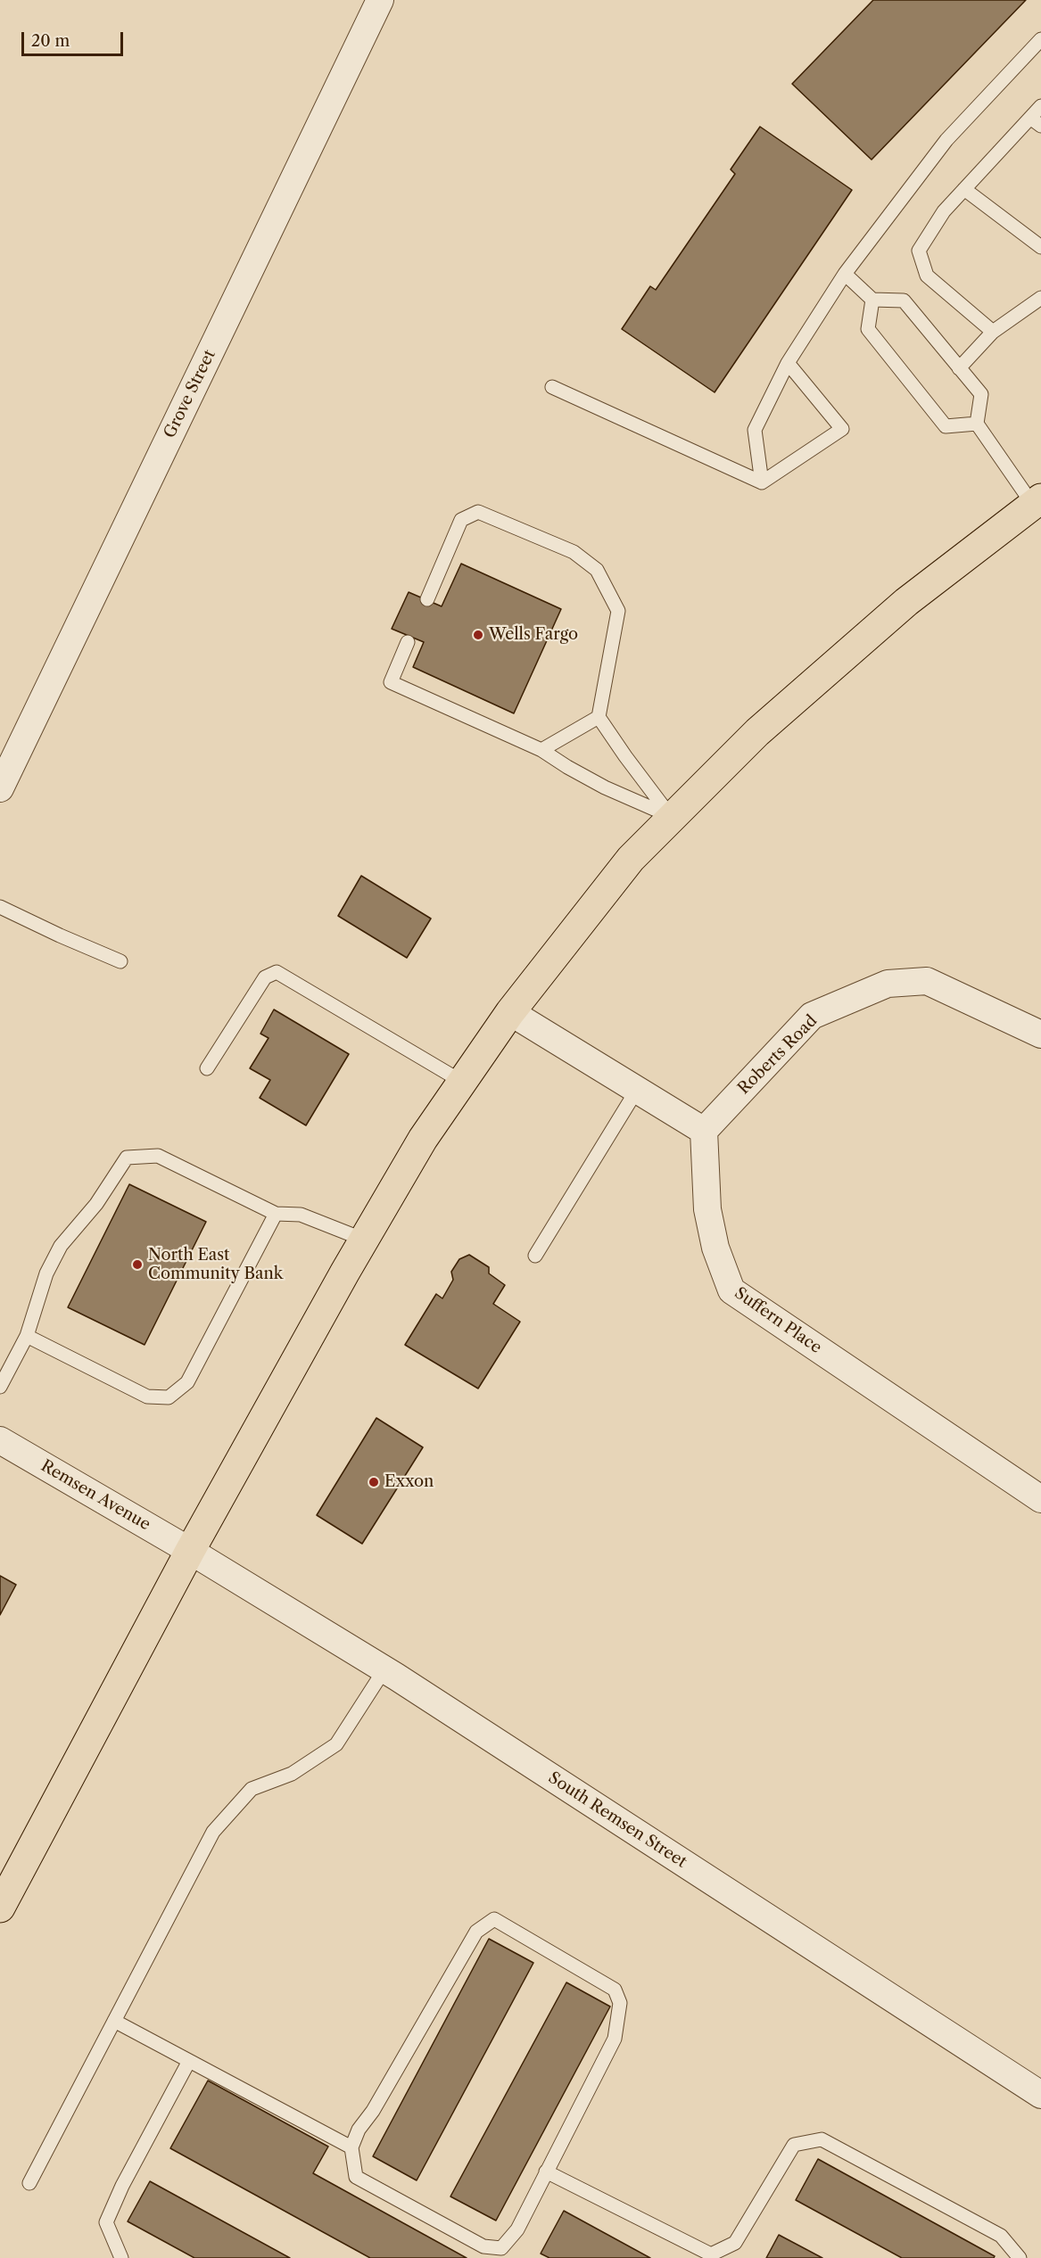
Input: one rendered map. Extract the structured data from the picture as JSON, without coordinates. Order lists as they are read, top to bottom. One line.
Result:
{"streets":{"street":["Grove Street","Roberts Road","Suffern Place","Remsen Avenue","South Remsen Street"]},"crossings":[["Roberts Road","Suffern Place"],["Remsen Avenue","South Remsen Street"]],"places":["Wells Fargo","North East Community Bank","Exxon"],"scale_bar":"20 m"}
